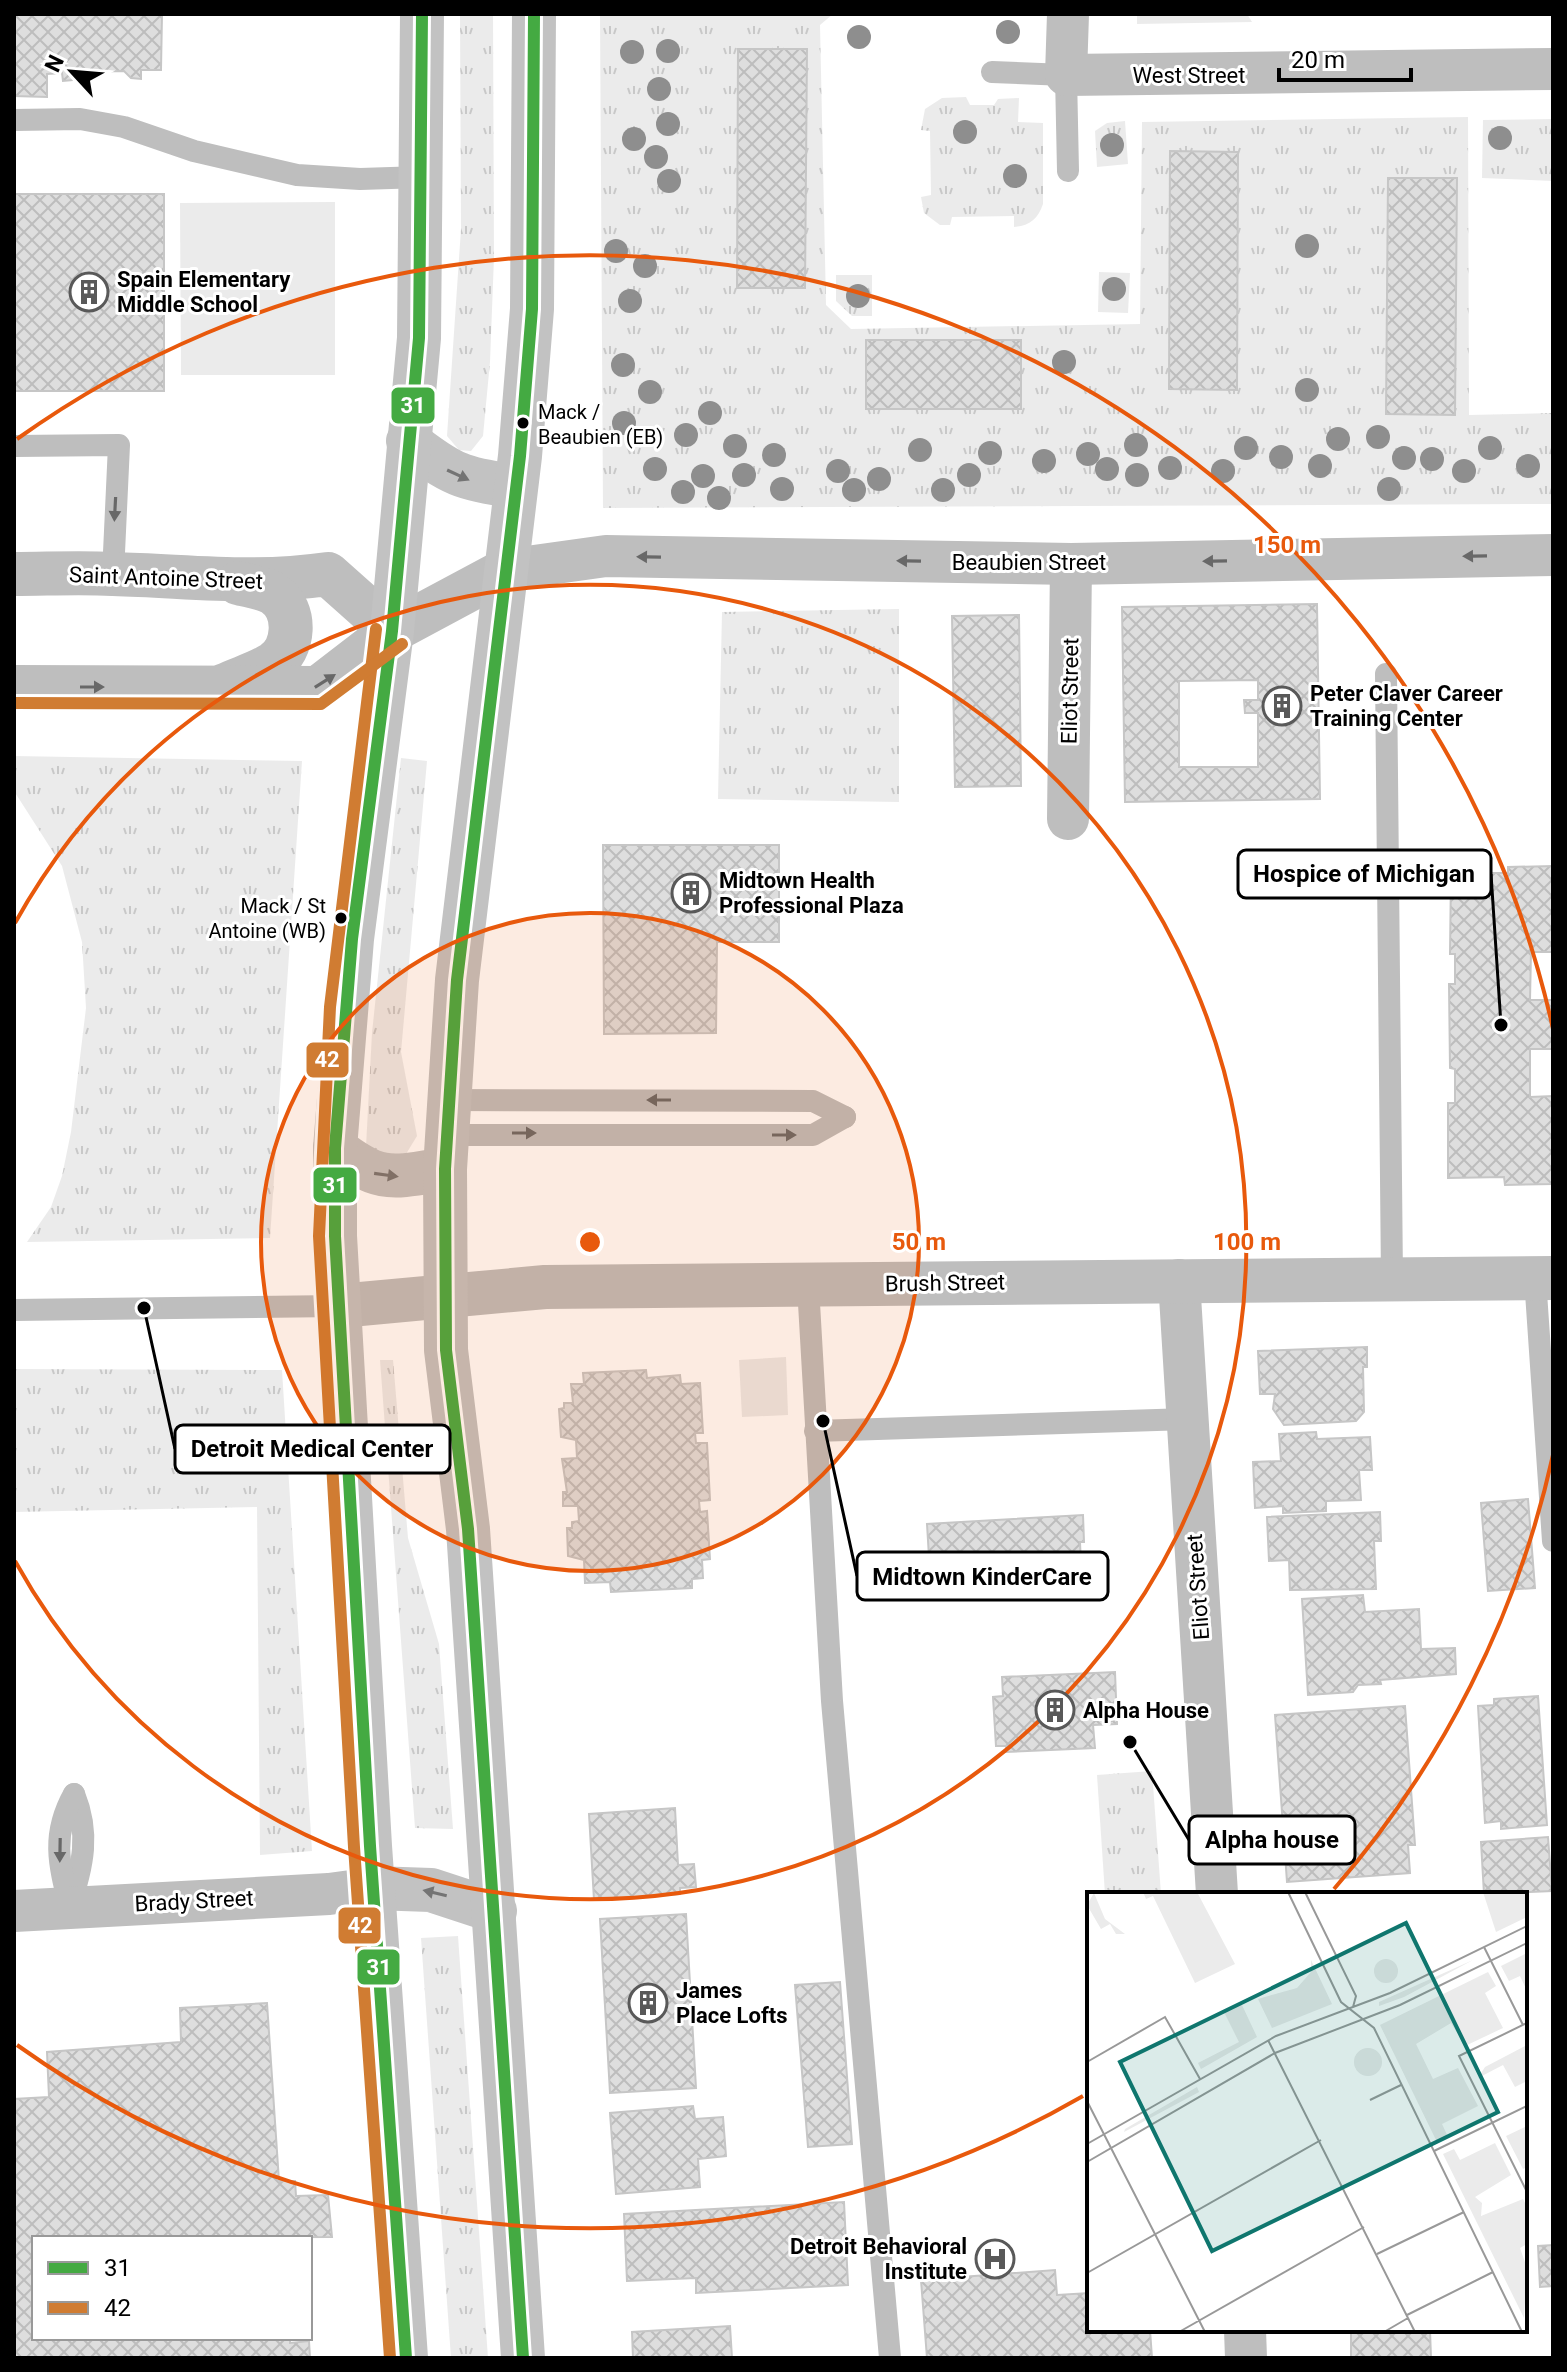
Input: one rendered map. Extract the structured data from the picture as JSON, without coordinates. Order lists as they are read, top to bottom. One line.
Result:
{"streets":{"street":["West Street","Beaubien Street","Saint Antoine Street","Eliot Street","Brush Street","Brady Street"]},"crossings":[["Beaubien Street","Eliot Street"],["Eliot Street","Brush Street"]],"one_way":["Beaubien Street"],"places":{"building":["Spain Elementary Middle School","Peter Claver Career Training Center","Midtown Health Professional Plaza","Alpha House","James Place Lofts"],"other":["Mack / Beaubien (EB)","Mack / St Antoine (WB)","Hospice of Michigan","Detroit Medical Center","Midtown KinderCare","Alpha house"],"hospital":["Detroit Behavioral Institute"]},"lines":["transit line 31","transit line 42"],"legend":["31","42"],"scale_bar":"20 m","north":"top left","rings":["150 m","50 m","100 m"]}
